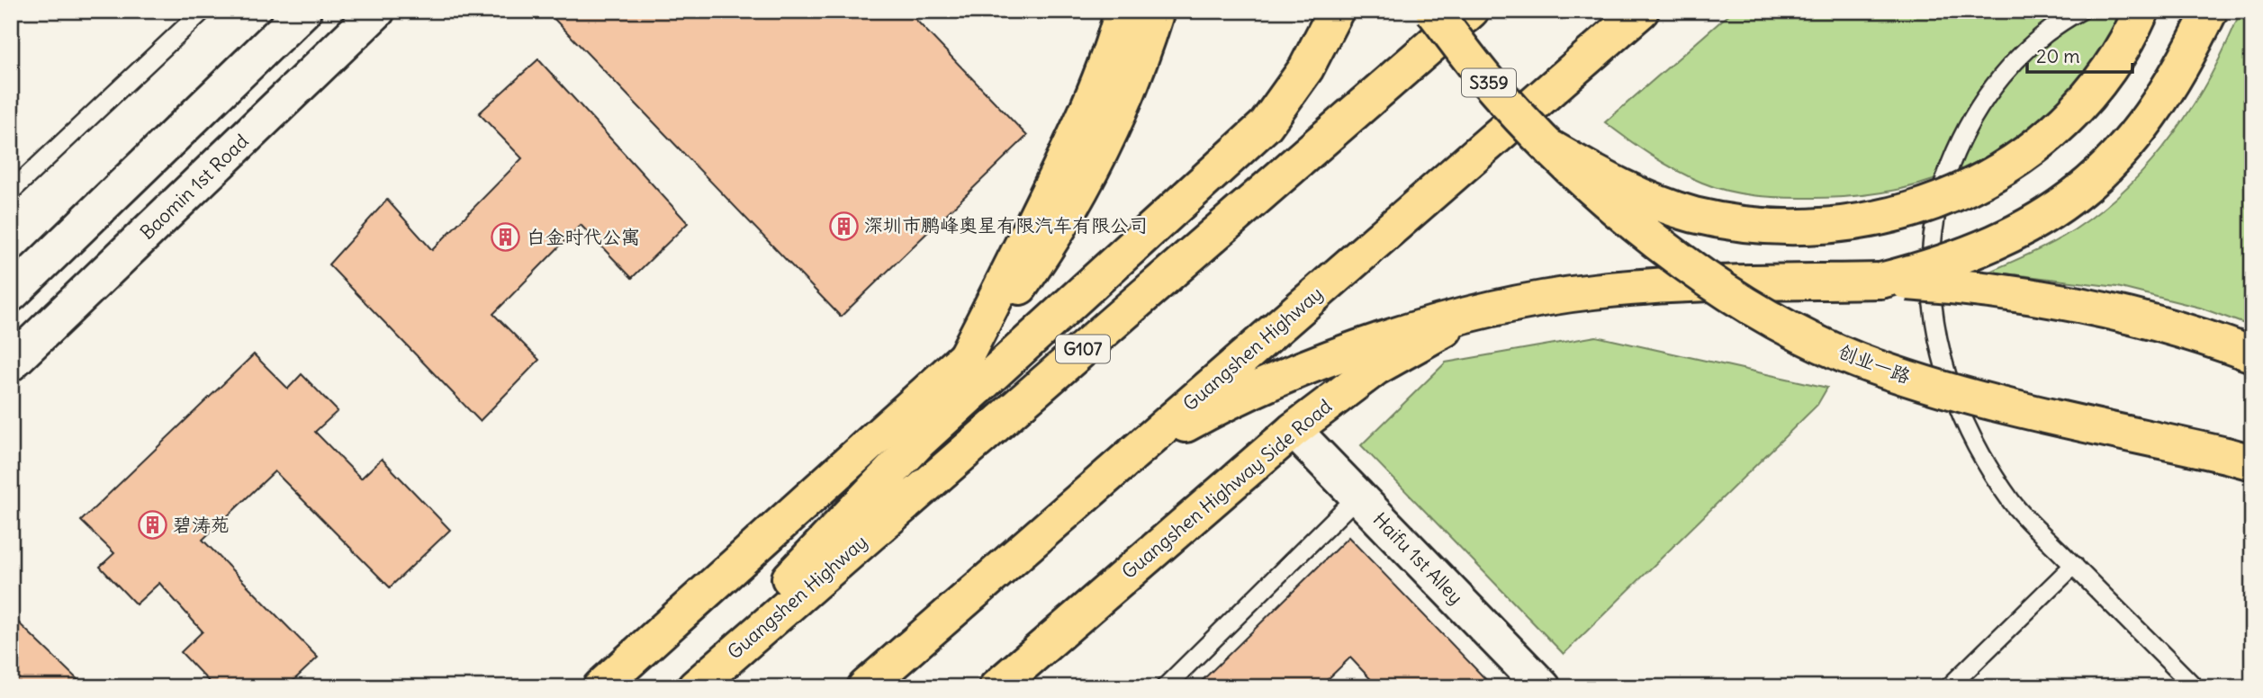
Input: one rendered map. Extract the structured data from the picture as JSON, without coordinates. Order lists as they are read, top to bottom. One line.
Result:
{"streets":{"main road":["S359","Baomin 1st Road","G107","Guangshen Highway","创业一路","Guangshen Highway Side Road","Haifu 1st Alley"]},"crossings":[["S359","创业一路"],["Guangshen Highway Side Road","Haifu 1st Alley"]],"places":{"building":["深圳市鹏峰奥星有限汽车有限公司","白金时代公寓","碧涛苑"]},"scale_bar":"20 m"}
